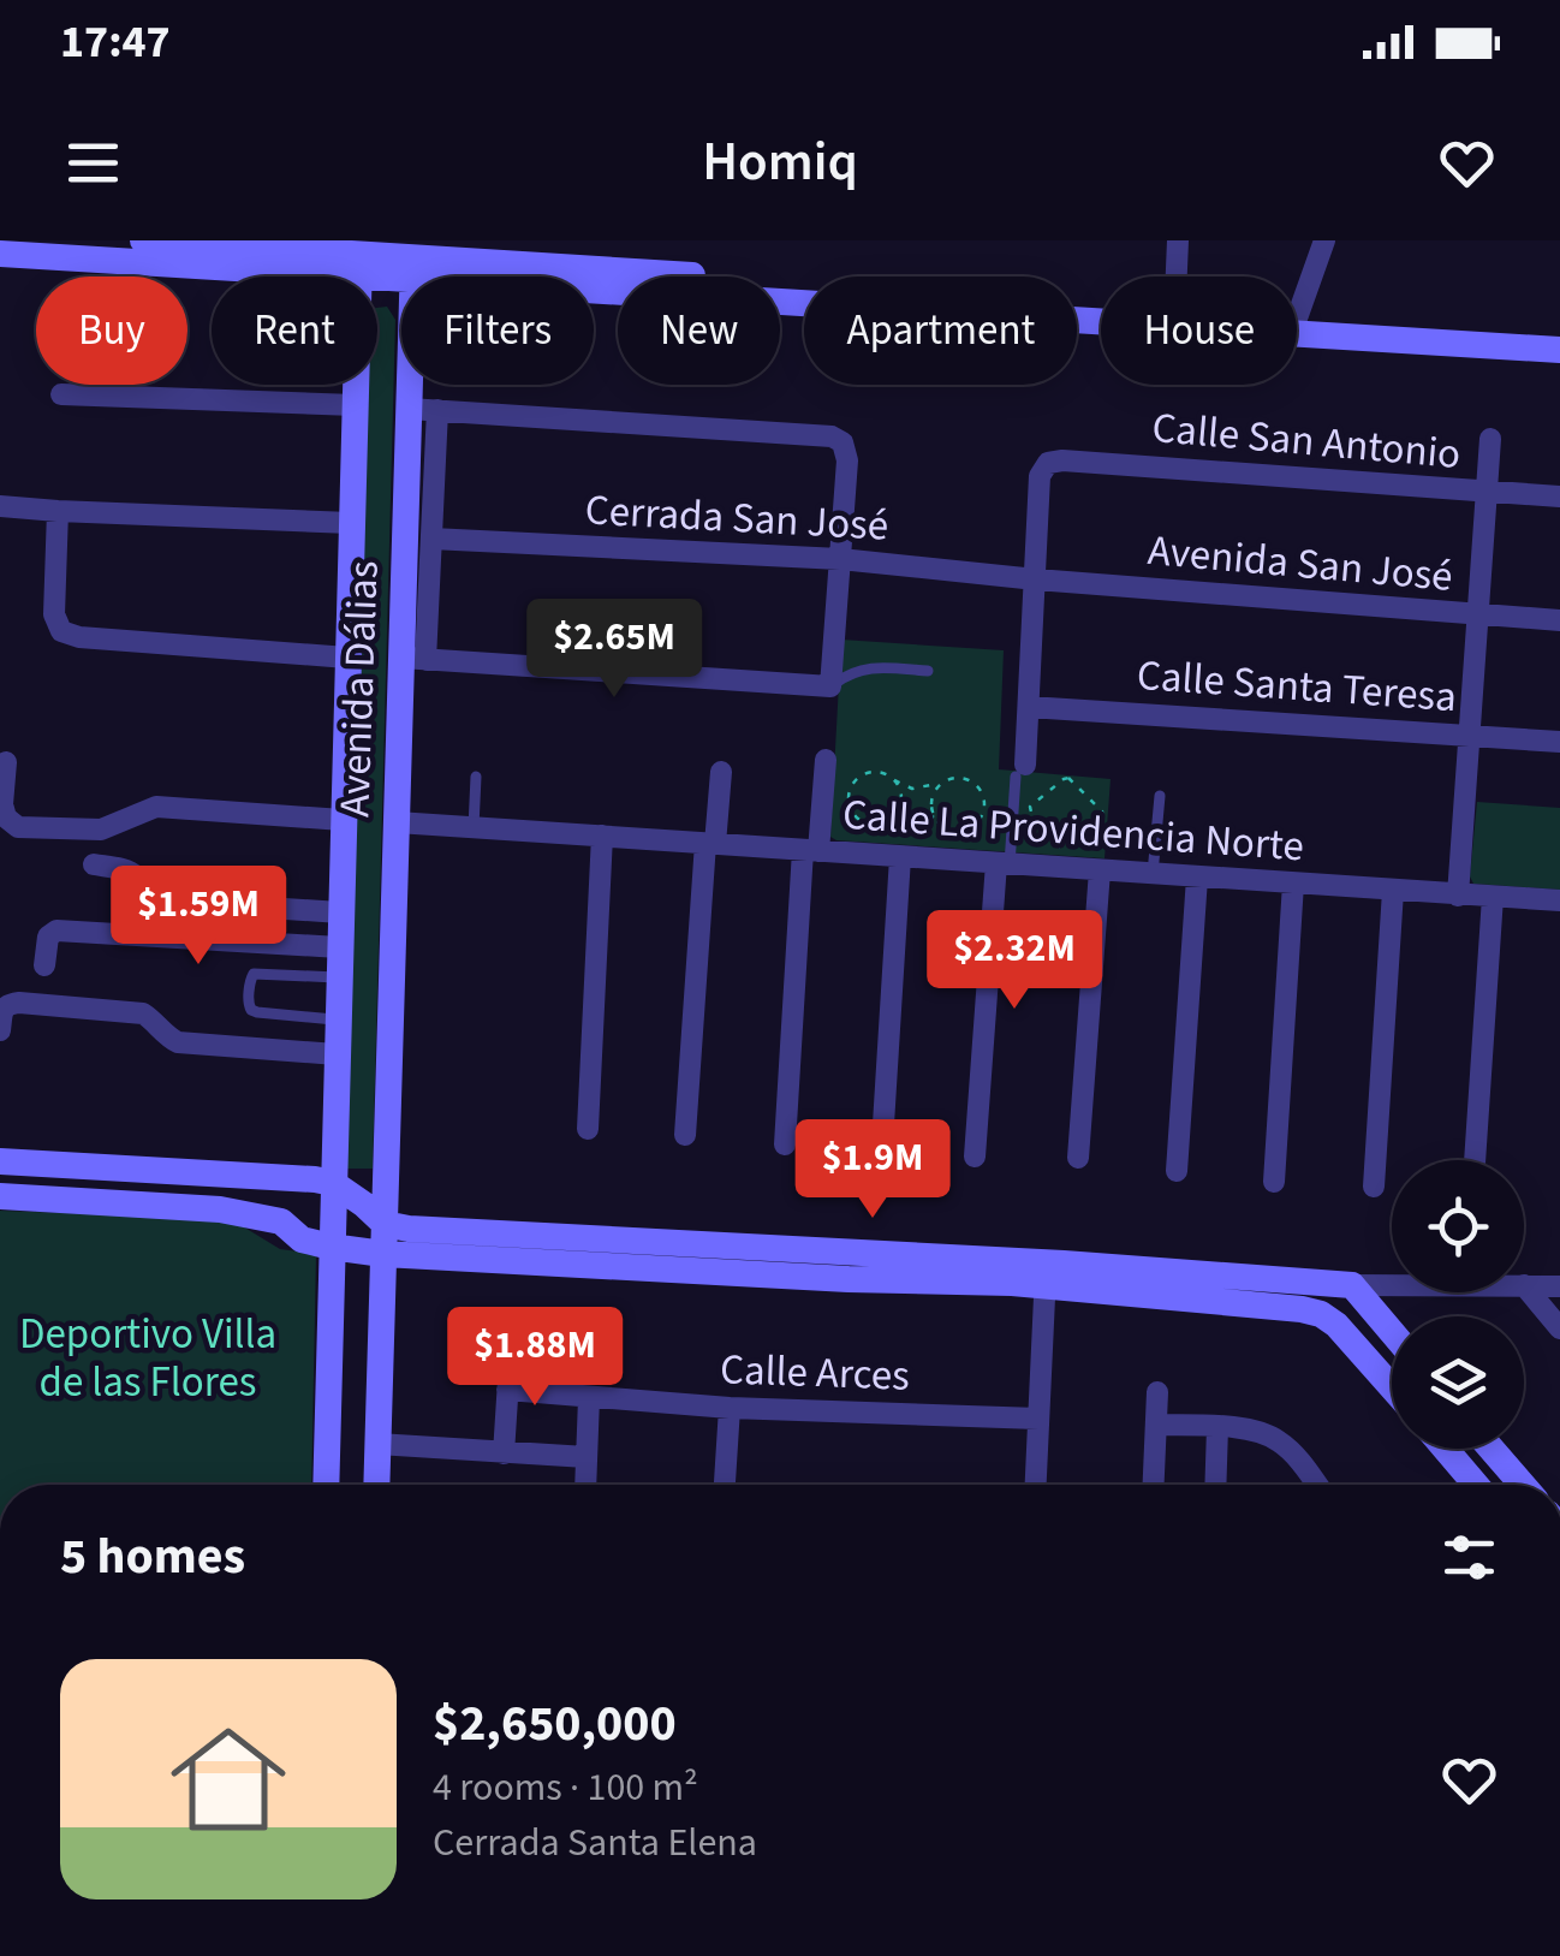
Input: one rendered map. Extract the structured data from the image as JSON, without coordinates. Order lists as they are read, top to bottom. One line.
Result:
{"streets":{"street":["Calle San Antonio","Cerrada San José","Avenida San José","Calle Santa Teresa","Avenida Dálias","Calle La Providencia Norte","Calle Arces"]},"crossings":[["Calle San Antonio","Cerrada San José"],["Calle San Antonio","Avenida San José"],["Cerrada San José","Avenida San José"],["Avenida Dálias","Calle La Providencia Norte"]],"parks":["Deportivo Villa de las Flores"],"page":{"status":"17:47","header":"Homiq","chip":["Buy","Rent","Filters","New","Apartment","House"],"price":["$2.65M","$1.59M","$2.32M","$1.9M","$1.88M"],"heading":"5 homes","list":[{"name":"$2,650,000","note":"4 rooms · 100 m² · Cerrada Santa Elena"}]}}
